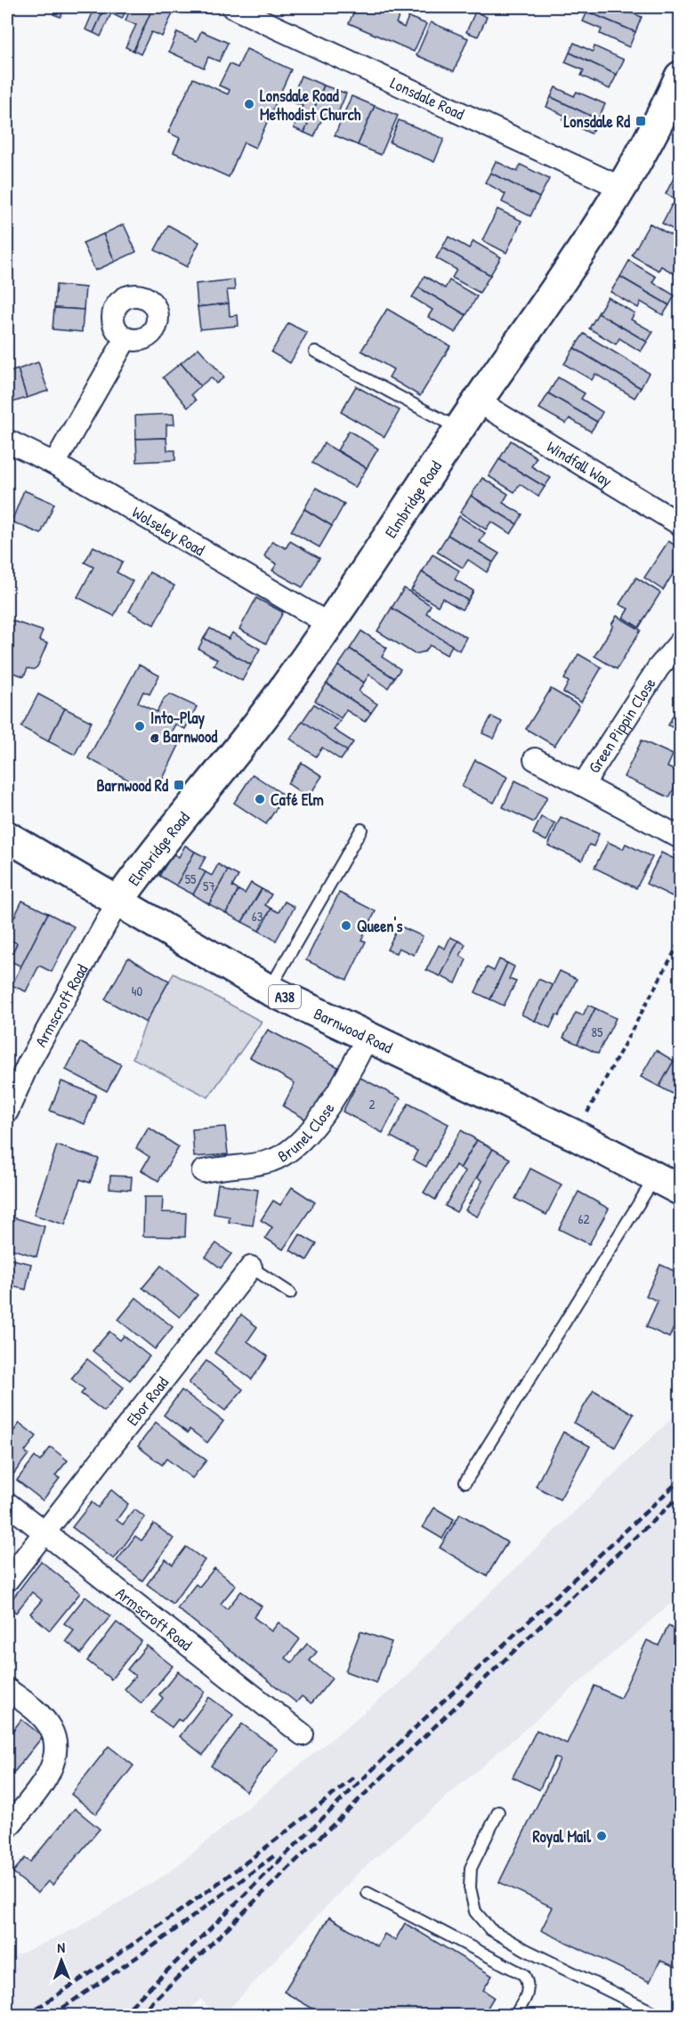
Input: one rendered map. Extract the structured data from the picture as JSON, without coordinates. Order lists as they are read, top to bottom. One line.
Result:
{"streets":{"street":["Lonsdale Road","Windfall Way","Elmbridge Road","Wolseley Road","Green Pippin Close","A38","Armscroft Road","Barnwood Road","Brunel Close","Ebor Road"]},"crossings":[["Lonsdale Road","Elmbridge Road"],["Windfall Way","Elmbridge Road"],["Elmbridge Road","Wolseley Road"],["Elmbridge Road","Armscroft Road"],["Elmbridge Road","Barnwood Road"],["Armscroft Road","Barnwood Road"],["Armscroft Road","Ebor Road"],["Barnwood Road","Brunel Close"]],"places":{"other":["Lonsdale Road Methodist Church","Into-Play @ Barnwood","Café Elm","Queen's","Royal Mail"],"transit":["Lonsdale Rd","Barnwood Rd"]},"house_numbers":["55","57","63","40","85","2","62"],"north":"top"}
